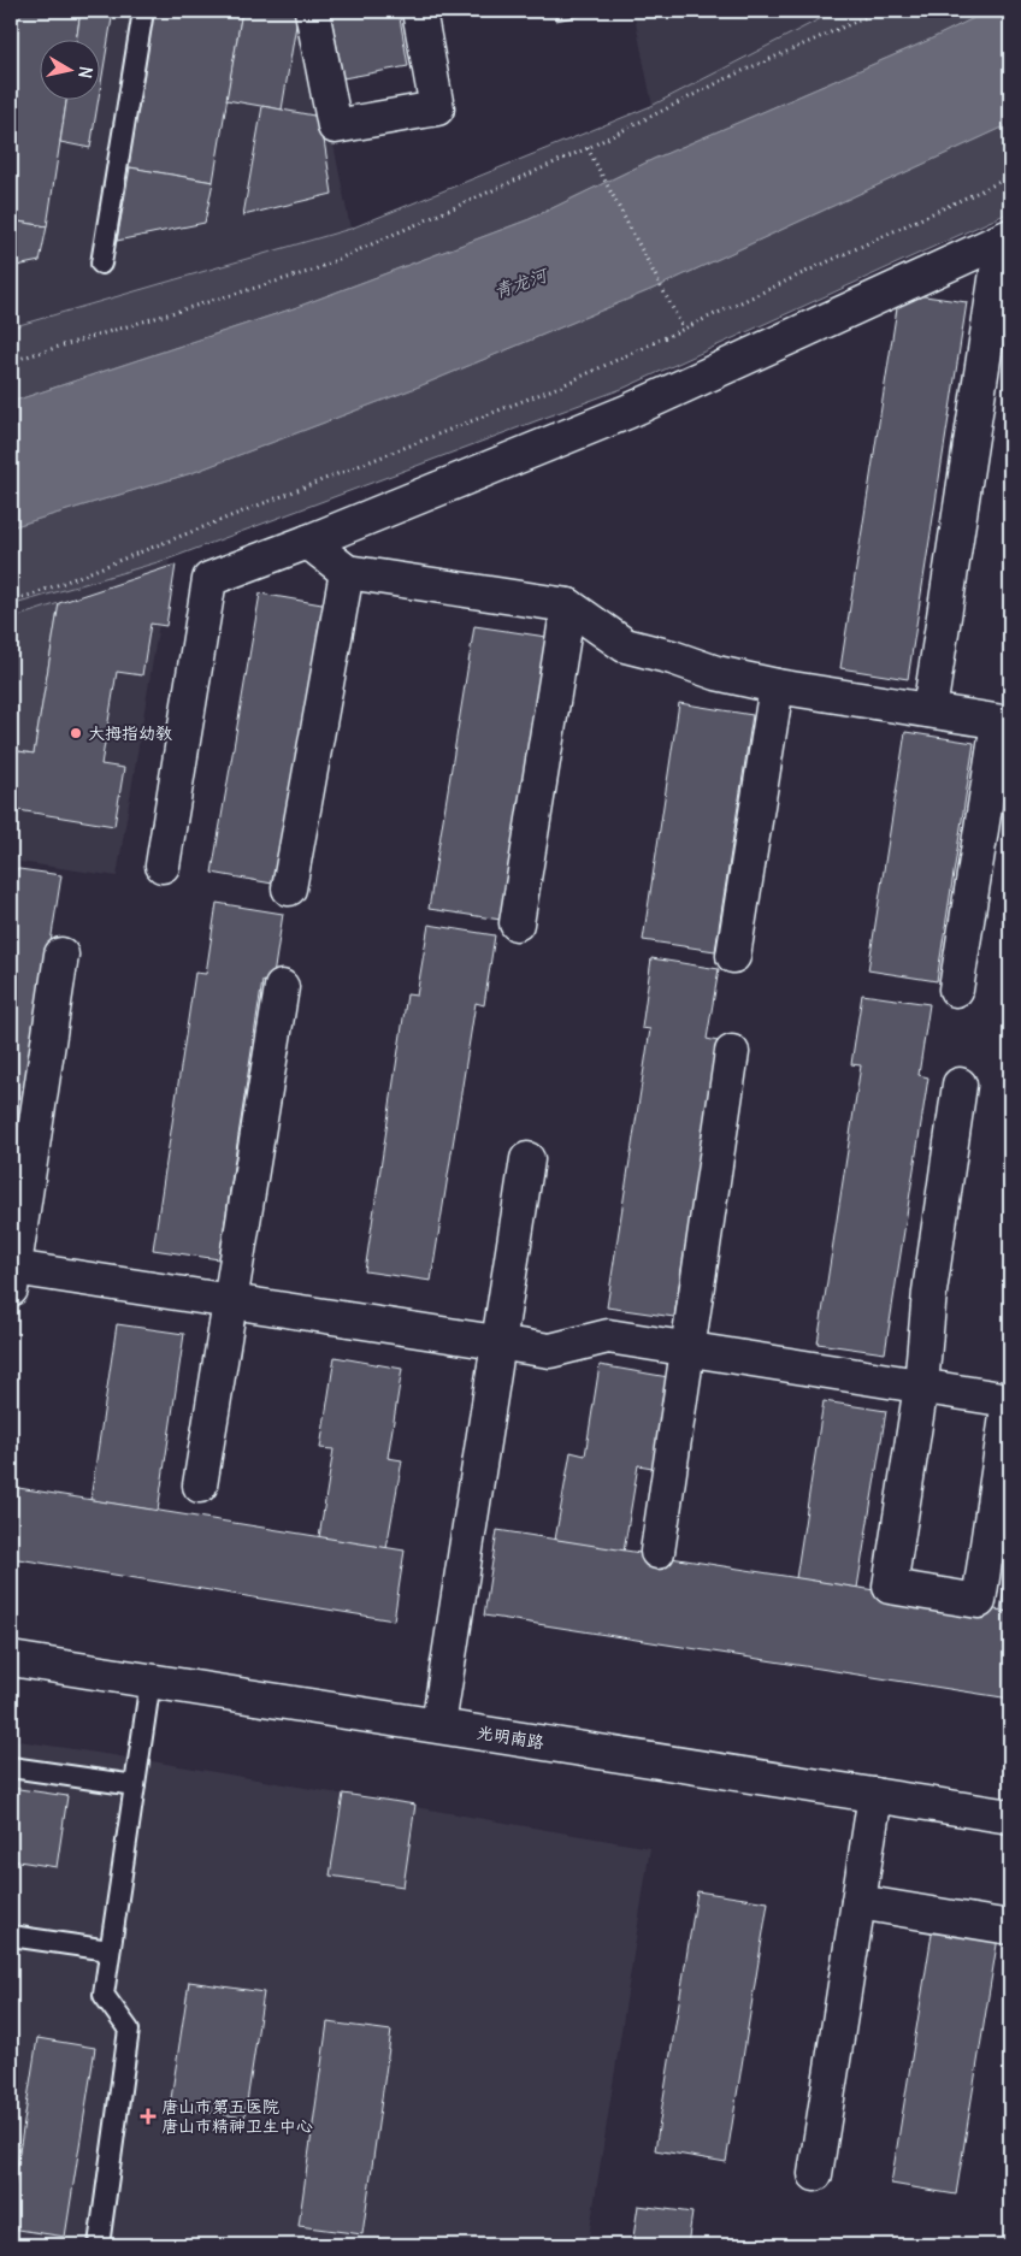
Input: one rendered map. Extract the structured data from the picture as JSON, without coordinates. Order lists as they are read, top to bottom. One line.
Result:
{"streets":{"street":["光明南路"]},"water":["青龙河"],"places":{"other":["大拇指幼教"],"health":["唐山市第五医院 唐山市精神卫生中心"]},"north":"right"}
